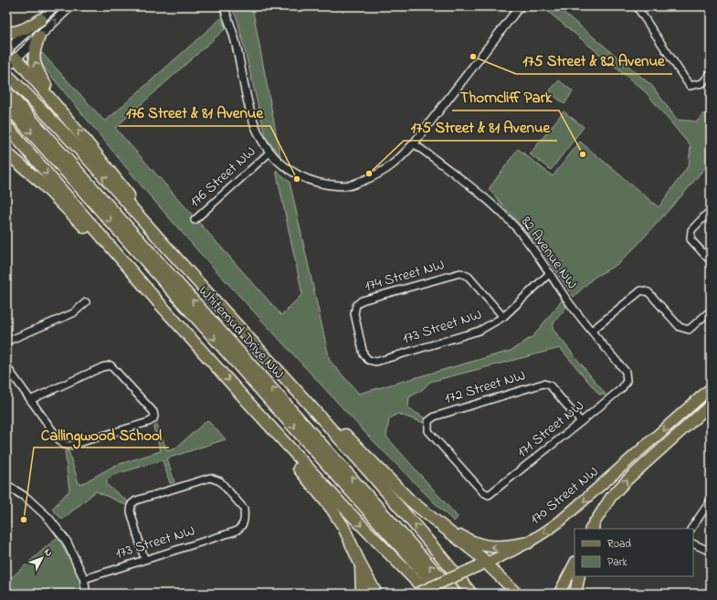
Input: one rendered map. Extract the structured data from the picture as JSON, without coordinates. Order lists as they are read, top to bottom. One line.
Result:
{"streets":{"highway":["Whitemud Drive NW"],"main road":["170 Street NW"],"street":["176 Street NW","82 Avenue NW","174 Street NW","173 Street NW","172 Street NW","171 Street NW"]},"crossings":[["82 Avenue NW","173 Street NW"],["82 Avenue NW","171 Street NW"],["174 Street NW","173 Street NW"],["172 Street NW","171 Street NW"]],"places":["175 Street & 82 Avenue","Thorncliff Park","175 Street & 81 Avenue","176 Street & 81 Avenue","Callingwood School"],"legend":["Road","Park"],"north":"top right"}
